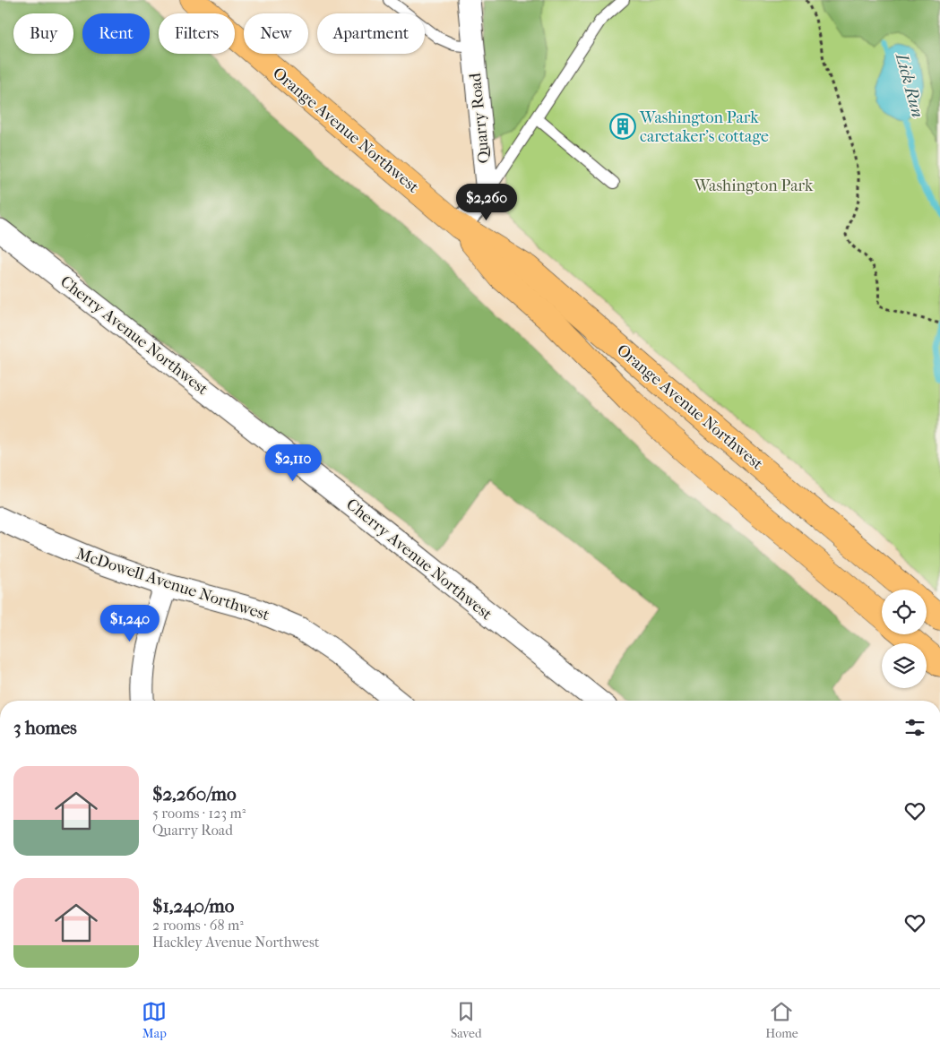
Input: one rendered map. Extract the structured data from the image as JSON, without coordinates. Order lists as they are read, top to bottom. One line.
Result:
{"streets":{"main road":["Orange Avenue Northwest"],"street":["Quarry Road","Cherry Avenue Northwest","McDowell Avenue Northwest"]},"water":["Lick Run"],"parks":["Washington Park"],"places":{"building":["Washington Park caretaker's cottage"]},"page":{"chip":["Buy","Rent","Filters","New","Apartment"],"price":["$2,260","$2,110","$1,240"],"heading":"3 homes","list":[{"name":"$2,260/mo","note":"5 rooms · 123 m² · Quarry Road"},{"name":"$1,240/mo","note":"2 rooms · 68 m² · Hackley Avenue Northwest"}],"tabs":["Map","Saved","Home"]}}
